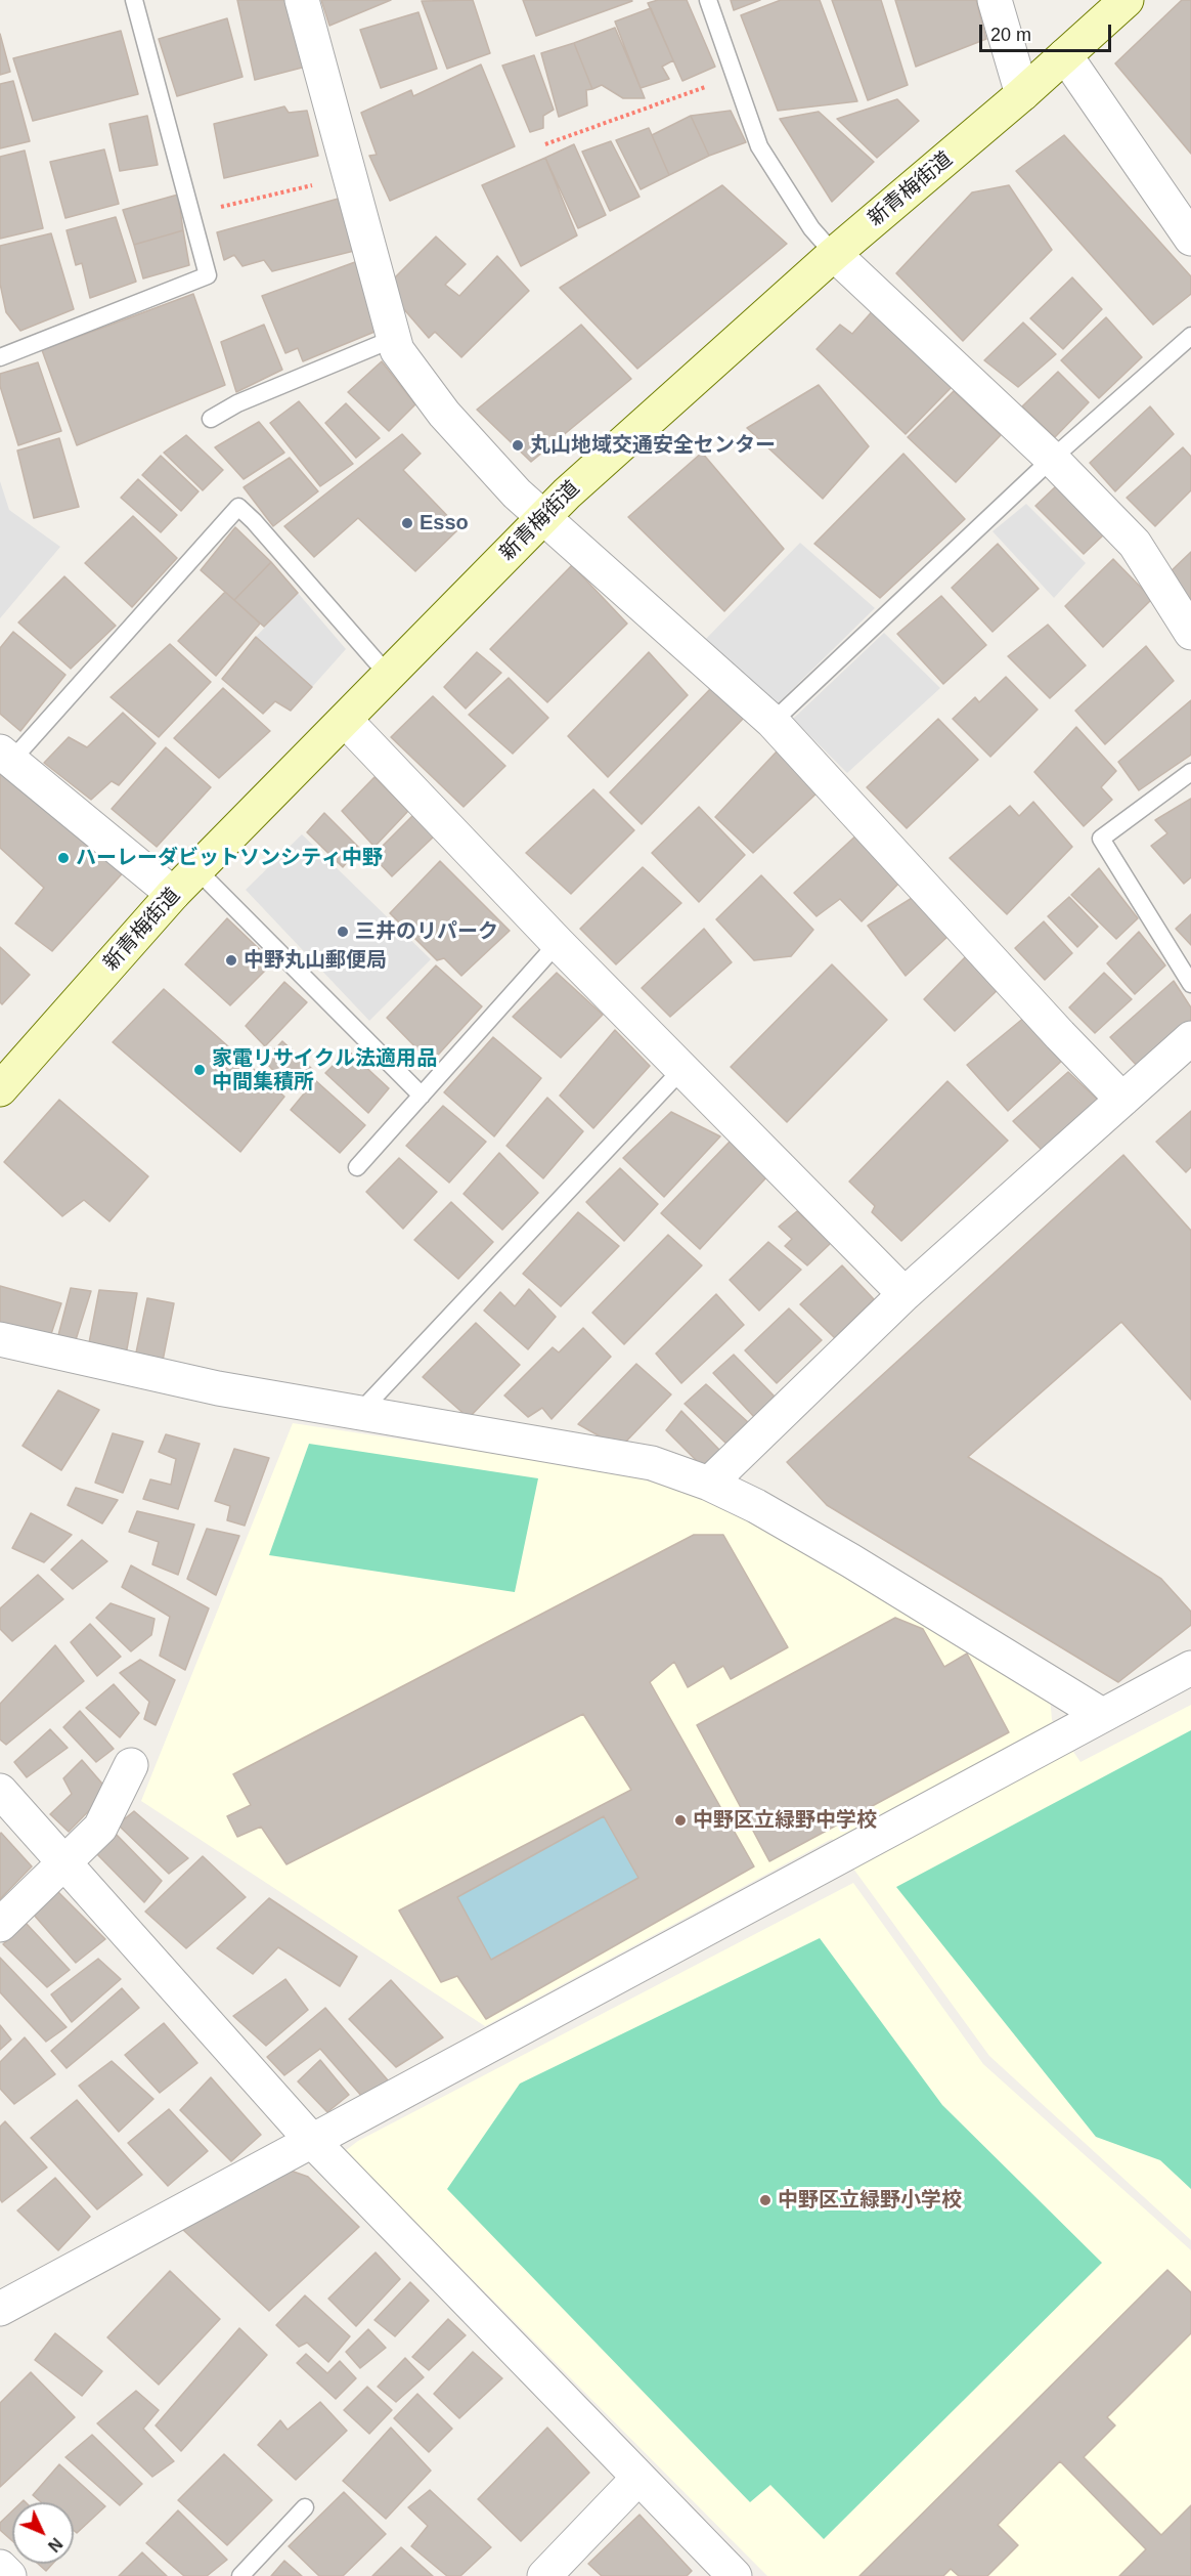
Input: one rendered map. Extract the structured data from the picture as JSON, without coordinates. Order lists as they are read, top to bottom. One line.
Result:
{"streets":{"main road":["新青梅街道"]},"places":["丸山地域交通安全センター","Esso","ハーレーダビットソンシティ中野","三井のリパーク","中野丸山郵便局","家電リサイクル法適用品 中間集積所","中野区立緑野中学校","中野区立緑野小学校"],"scale_bar":"20 m","north":"bottom right"}
